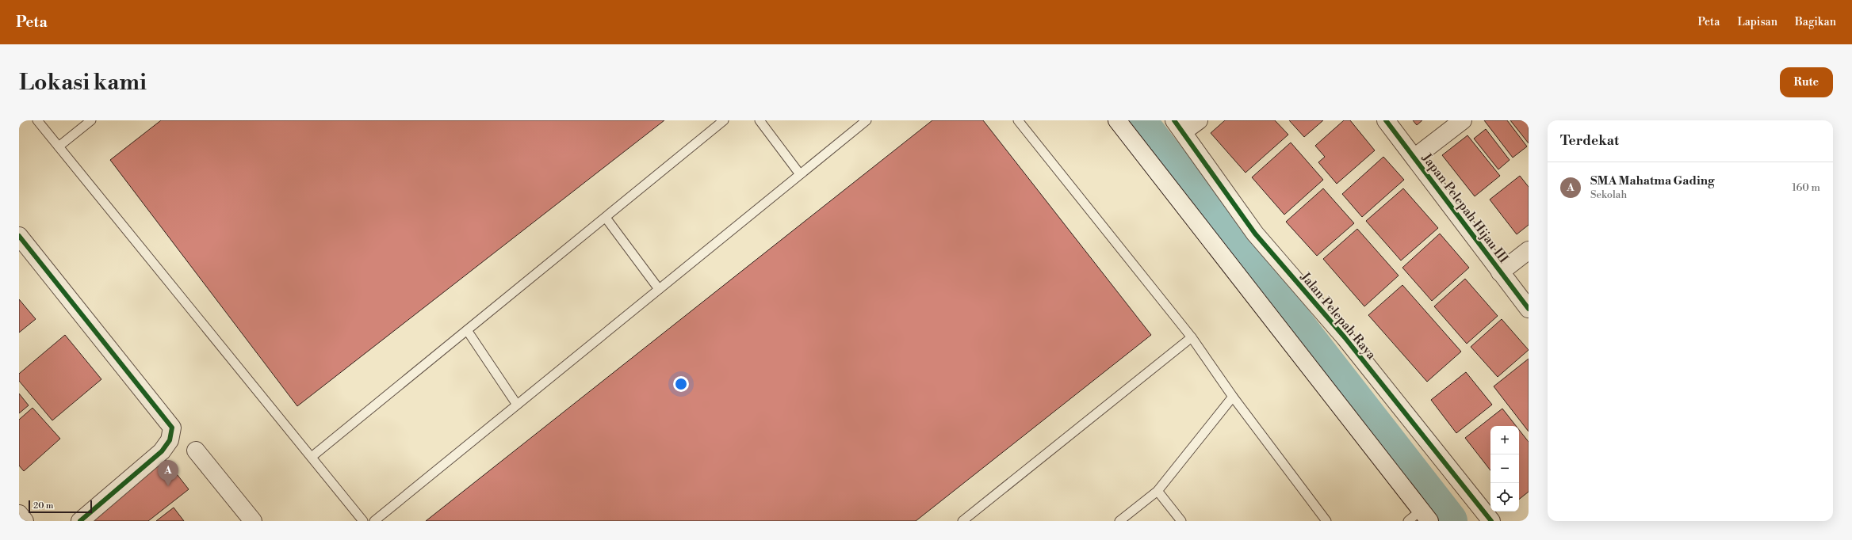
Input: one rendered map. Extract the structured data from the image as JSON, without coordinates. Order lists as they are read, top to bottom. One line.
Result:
{"streets":{"street":["Japan Pelepah Hijau III","Jalan Pelepah Raya"]},"scale_bar":"20 m","page":{"header":"Peta","nav":["Peta","Lapisan","Bagikan"],"buttons":"Rute","title":"Lokasi kami","heading":"Terdekat","list":[{"mark":"A","name":"SMA Mahatma Gading","note":"Sekolah","value":"160 m"}],"map_buttons":["+","−"],"pins":"A","scale":"20 m"}}
